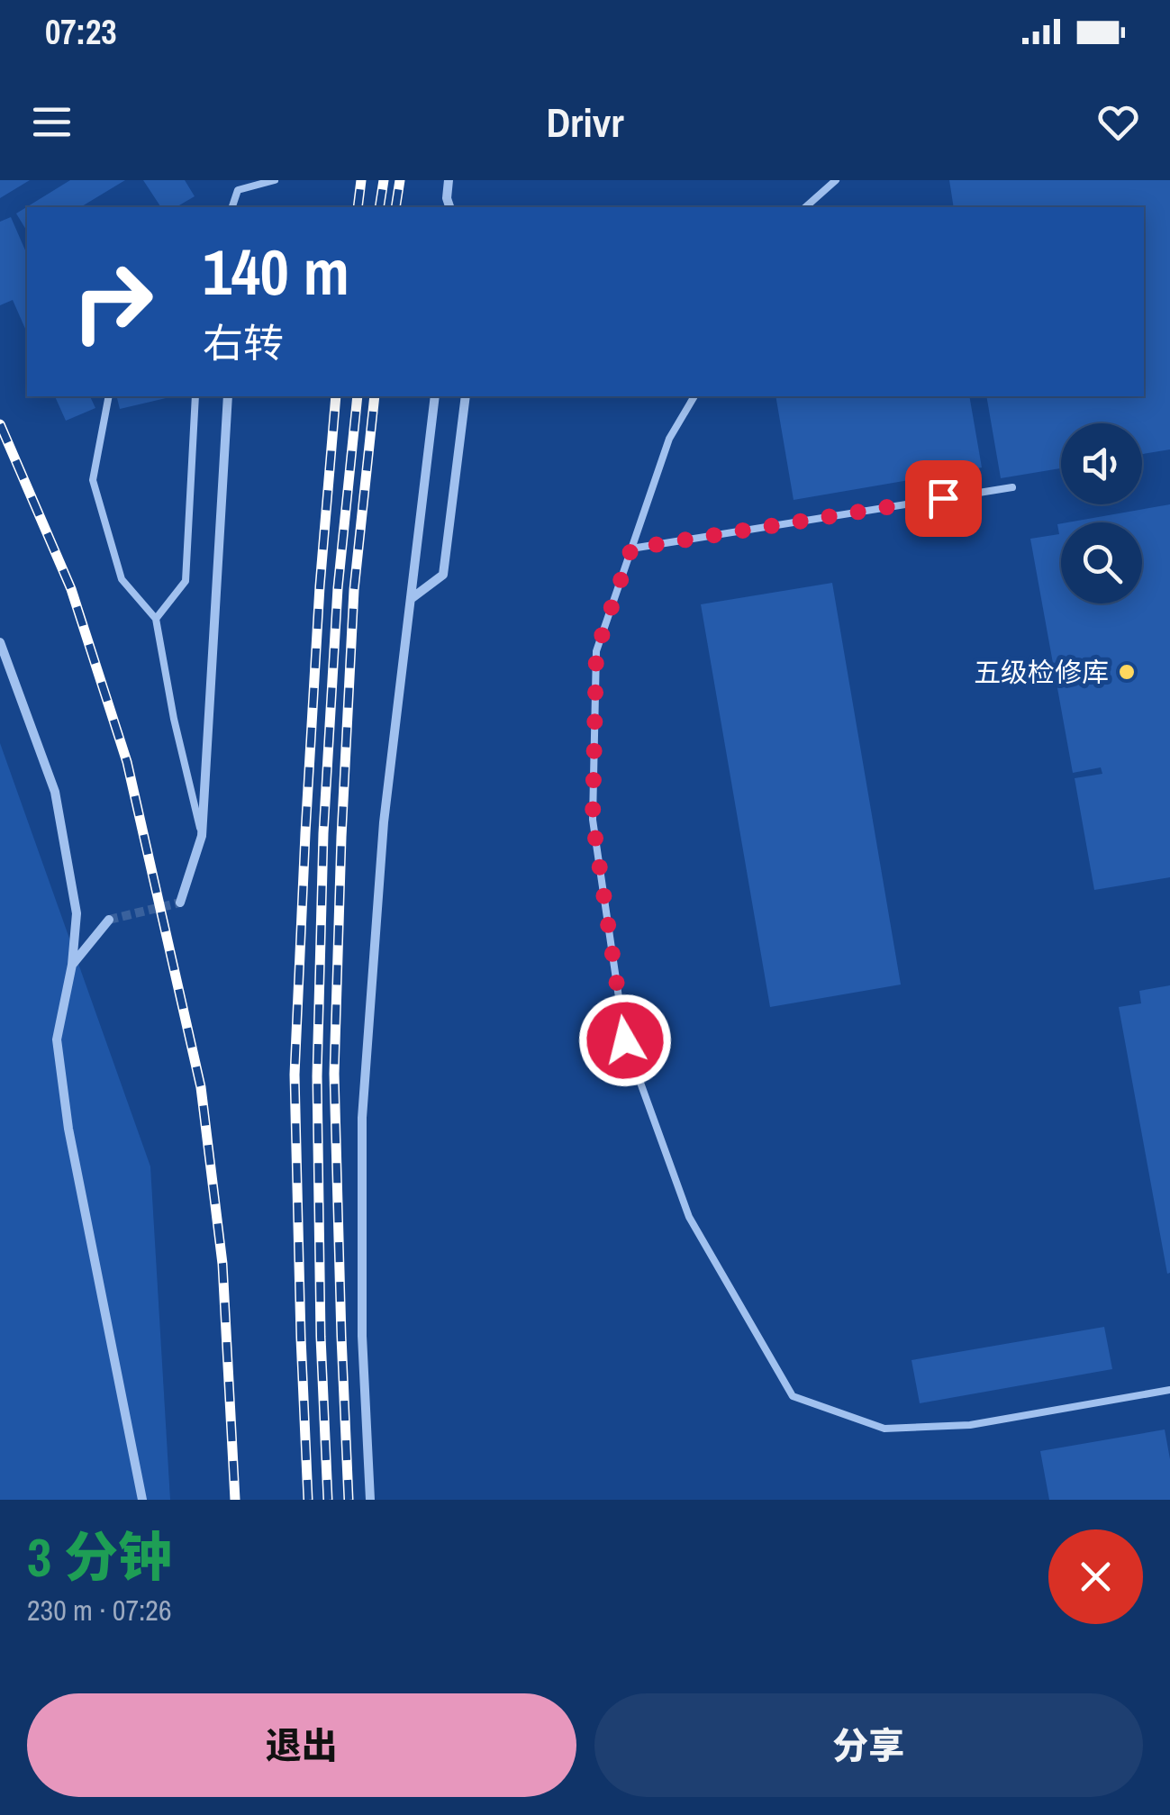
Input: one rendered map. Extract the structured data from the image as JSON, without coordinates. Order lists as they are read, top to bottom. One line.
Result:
{"places":["五级检修库"],"page":{"status":"07:23","header":"Drivr","turn":["140 m","右转"],"heading":["3 分钟","230 m · 07:26"],"buttons":["退出","分享"]}}
